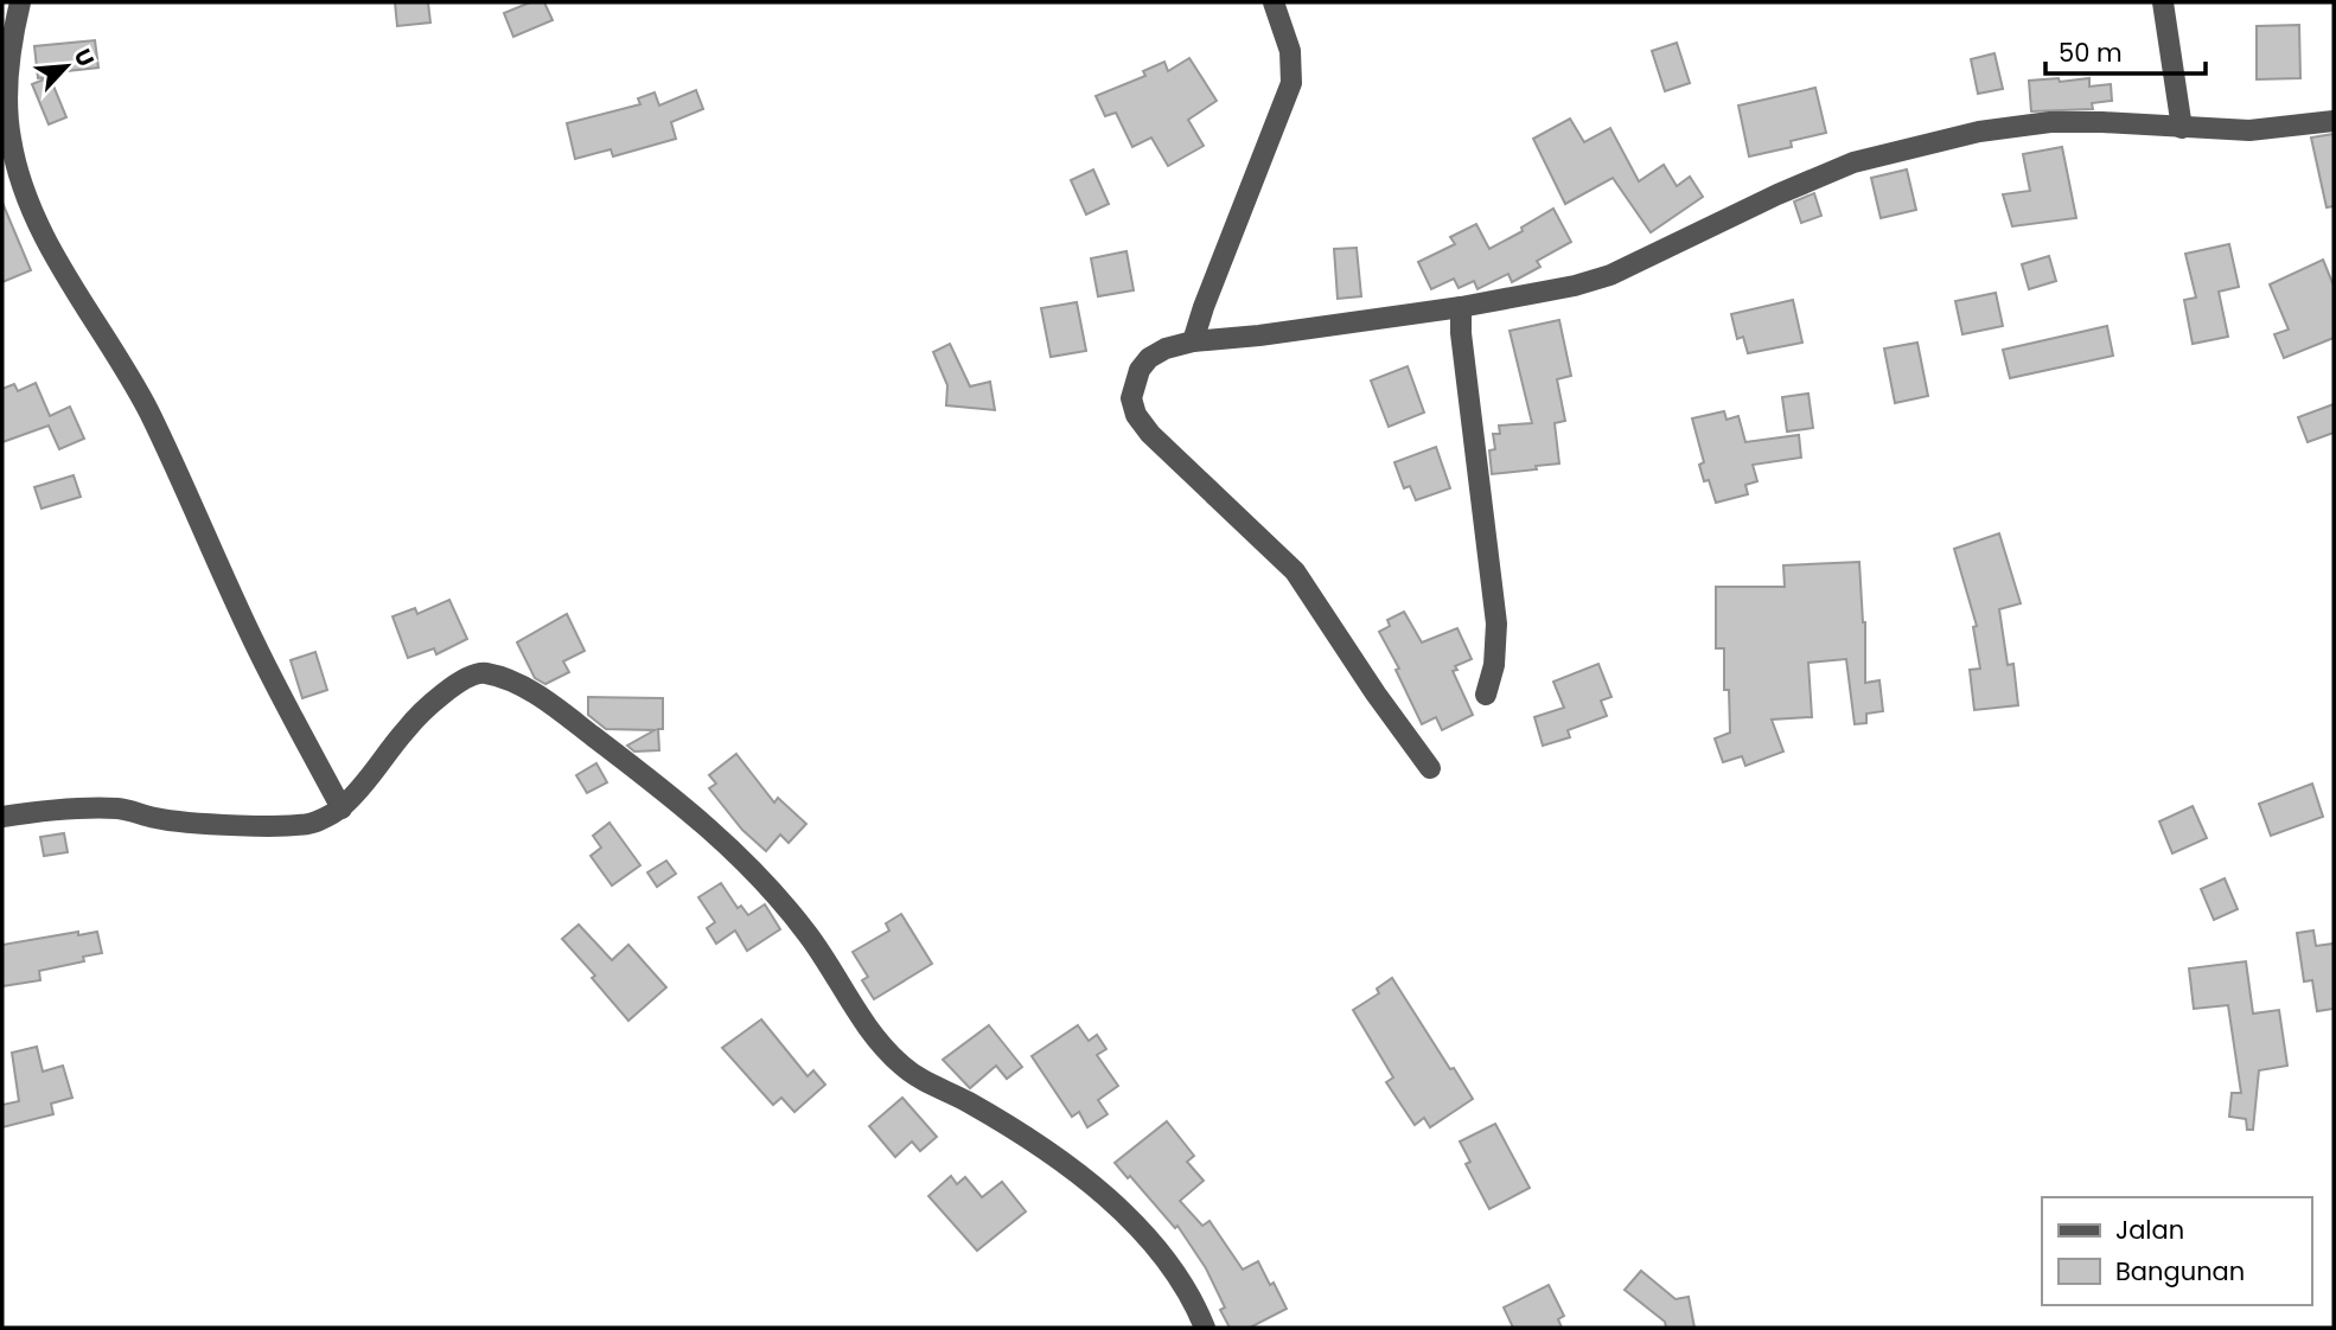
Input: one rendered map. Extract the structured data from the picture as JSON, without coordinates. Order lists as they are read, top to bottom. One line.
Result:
{"legend":["Jalan","Bangunan"],"scale_bar":"50 m","north":"top right"}
